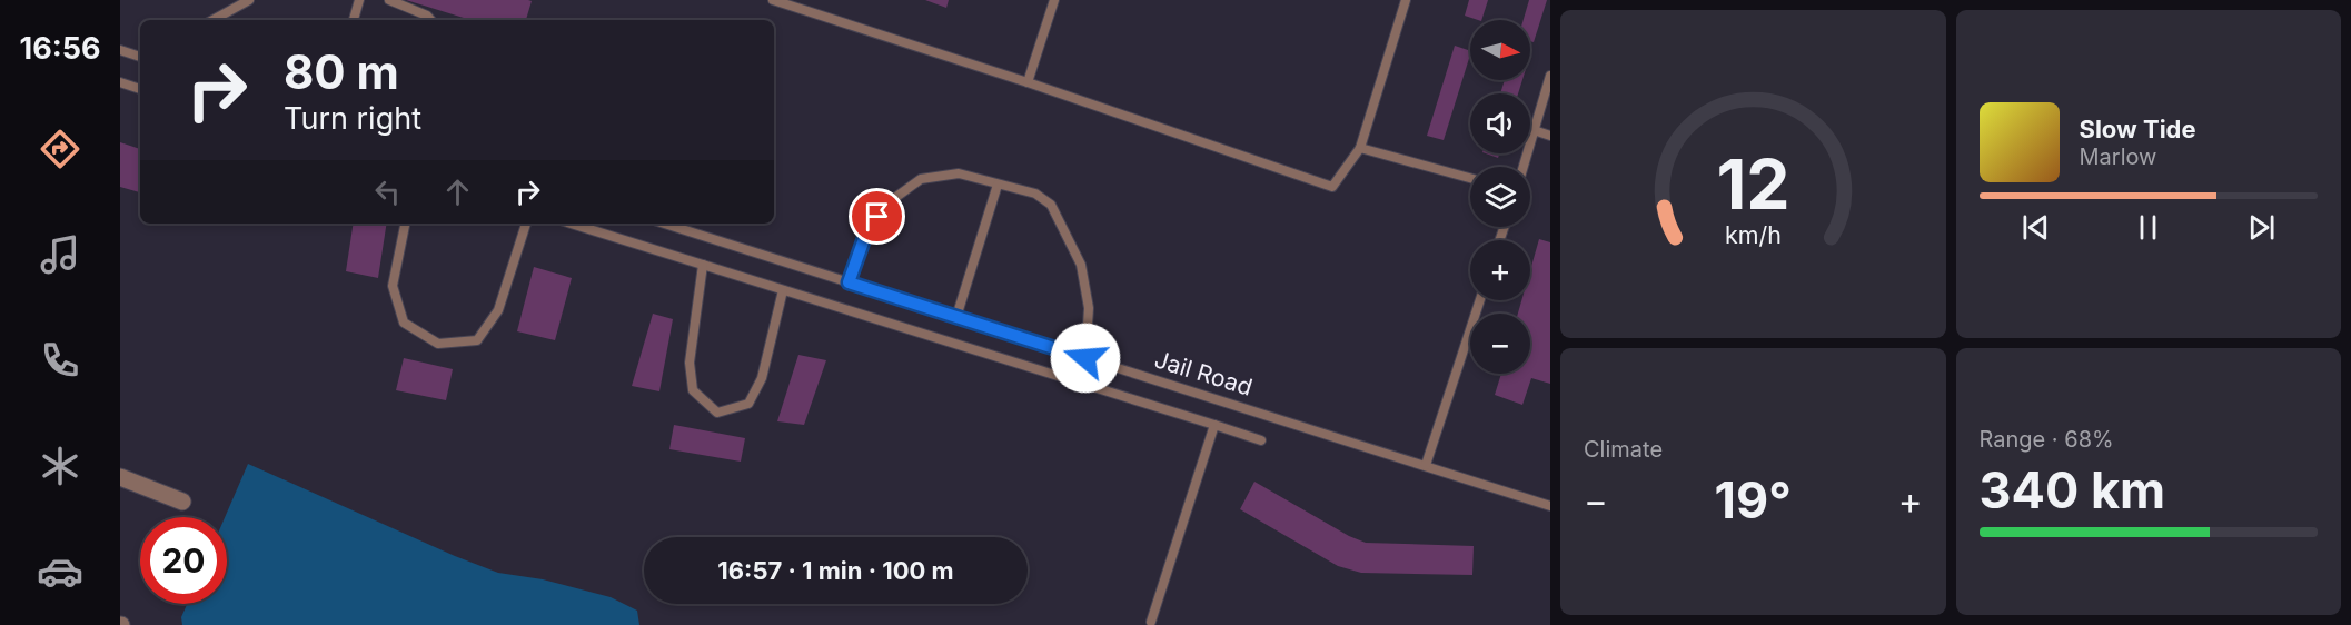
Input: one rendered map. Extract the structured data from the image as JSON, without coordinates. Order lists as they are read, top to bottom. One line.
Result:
{"streets":{"lane":["Jail Road"]},"north":"right","page":{"tabs":"16:56","map_buttons":["+","−"],"turn":["80 m","Turn right"],"song":["Slow Tide","Marlow"],"tile":["Climate",["Range · 68%","340 km"]],"heat":["−","19°","+"],"limit":"20","trip":"16:57 · 1 min · 100 m","gauge":["12","km/h"]}}
